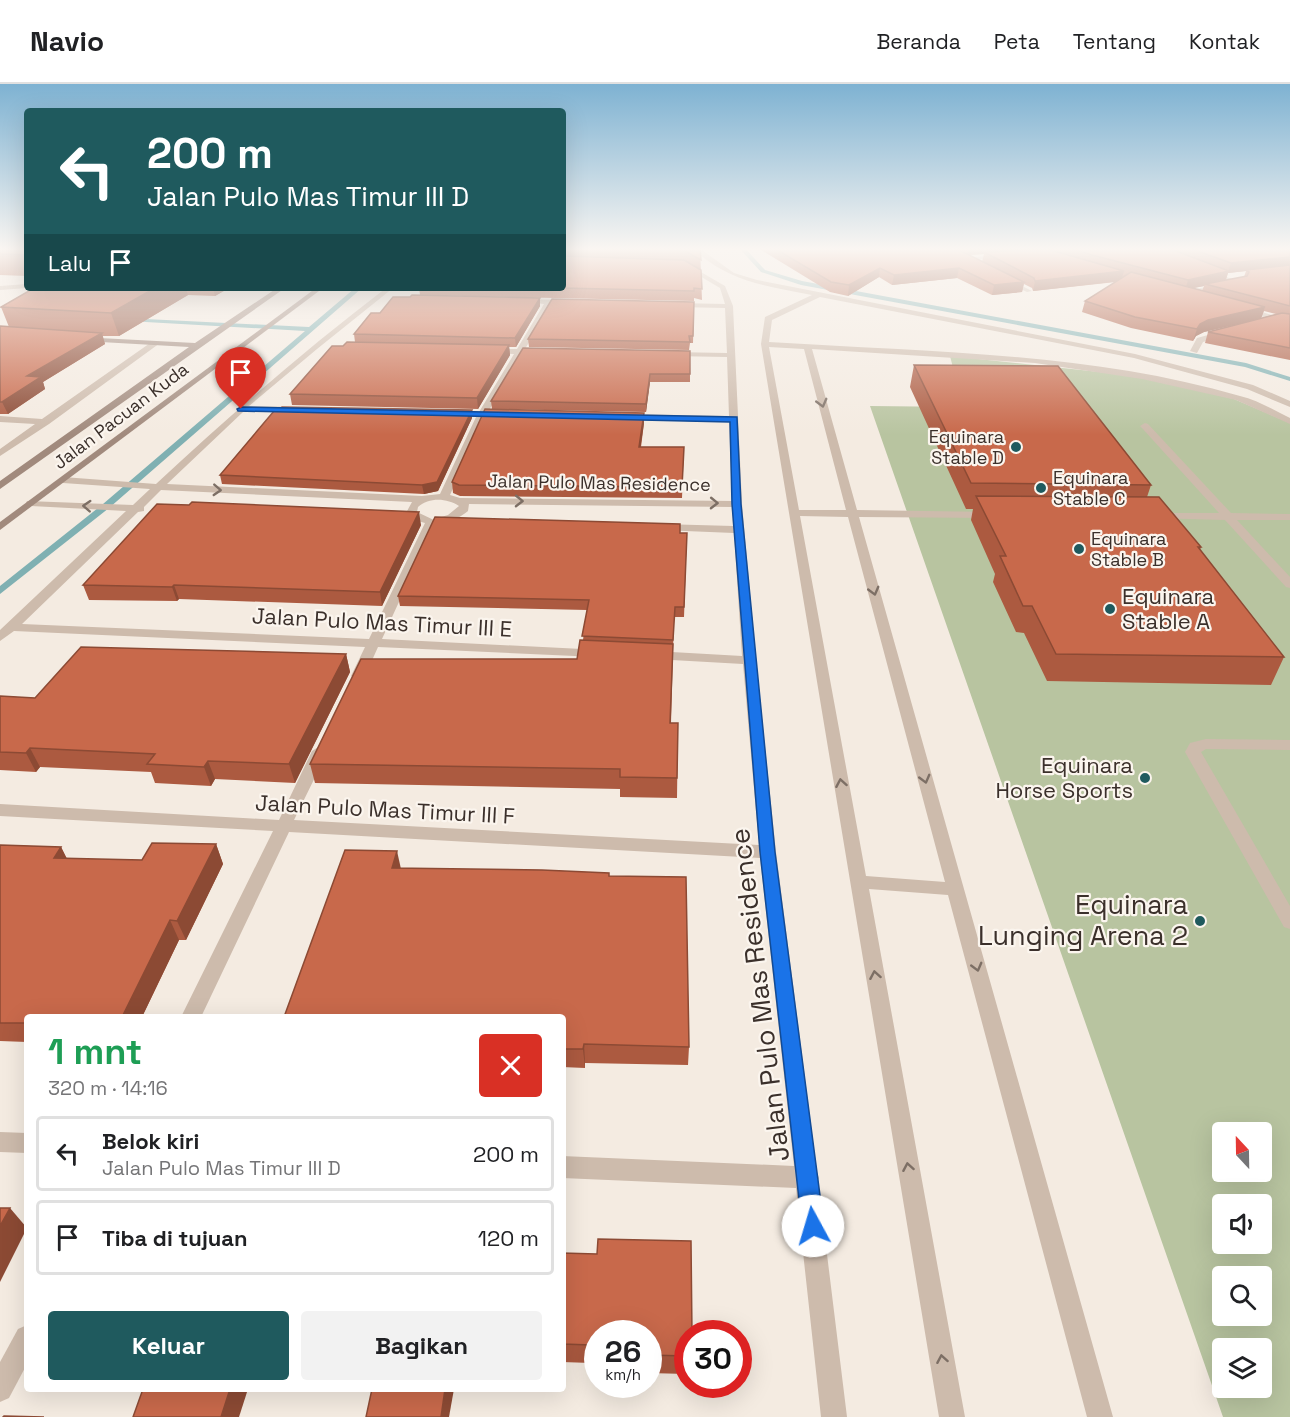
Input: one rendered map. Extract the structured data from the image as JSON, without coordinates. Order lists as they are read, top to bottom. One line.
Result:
{"streets":{"street":["Jalan Pacuan Kuda","Jalan Pulo Mas Residence","Jalan Pulo Mas Timur III E","Jalan Pulo Mas Timur III F"]},"crossings":[["Jalan Pulo Mas Residence","Jalan Pulo Mas Timur III F"]],"places":["Equinara Stable D","Equinara Stable C","Equinara Stable B","Equinara Stable A","Equinara Horse Sports","Equinara Lunging Arena 2"],"north":"top","page":{"header":"Navio","nav":["Beranda","Peta","Tentang","Kontak"],"turn":["200 m","Jalan Pulo Mas Timur III D"],"then":"Lalu","heading":["1 mnt","320 m · 14:16"],"list":[{"name":"Belok kiri","note":"Jalan Pulo Mas Timur III D","value":"200 m"},{"name":"Tiba di tujuan","value":"120 m"}],"buttons":["Keluar","Bagikan"],"speed":"26 km/h","limit":"30"}}
